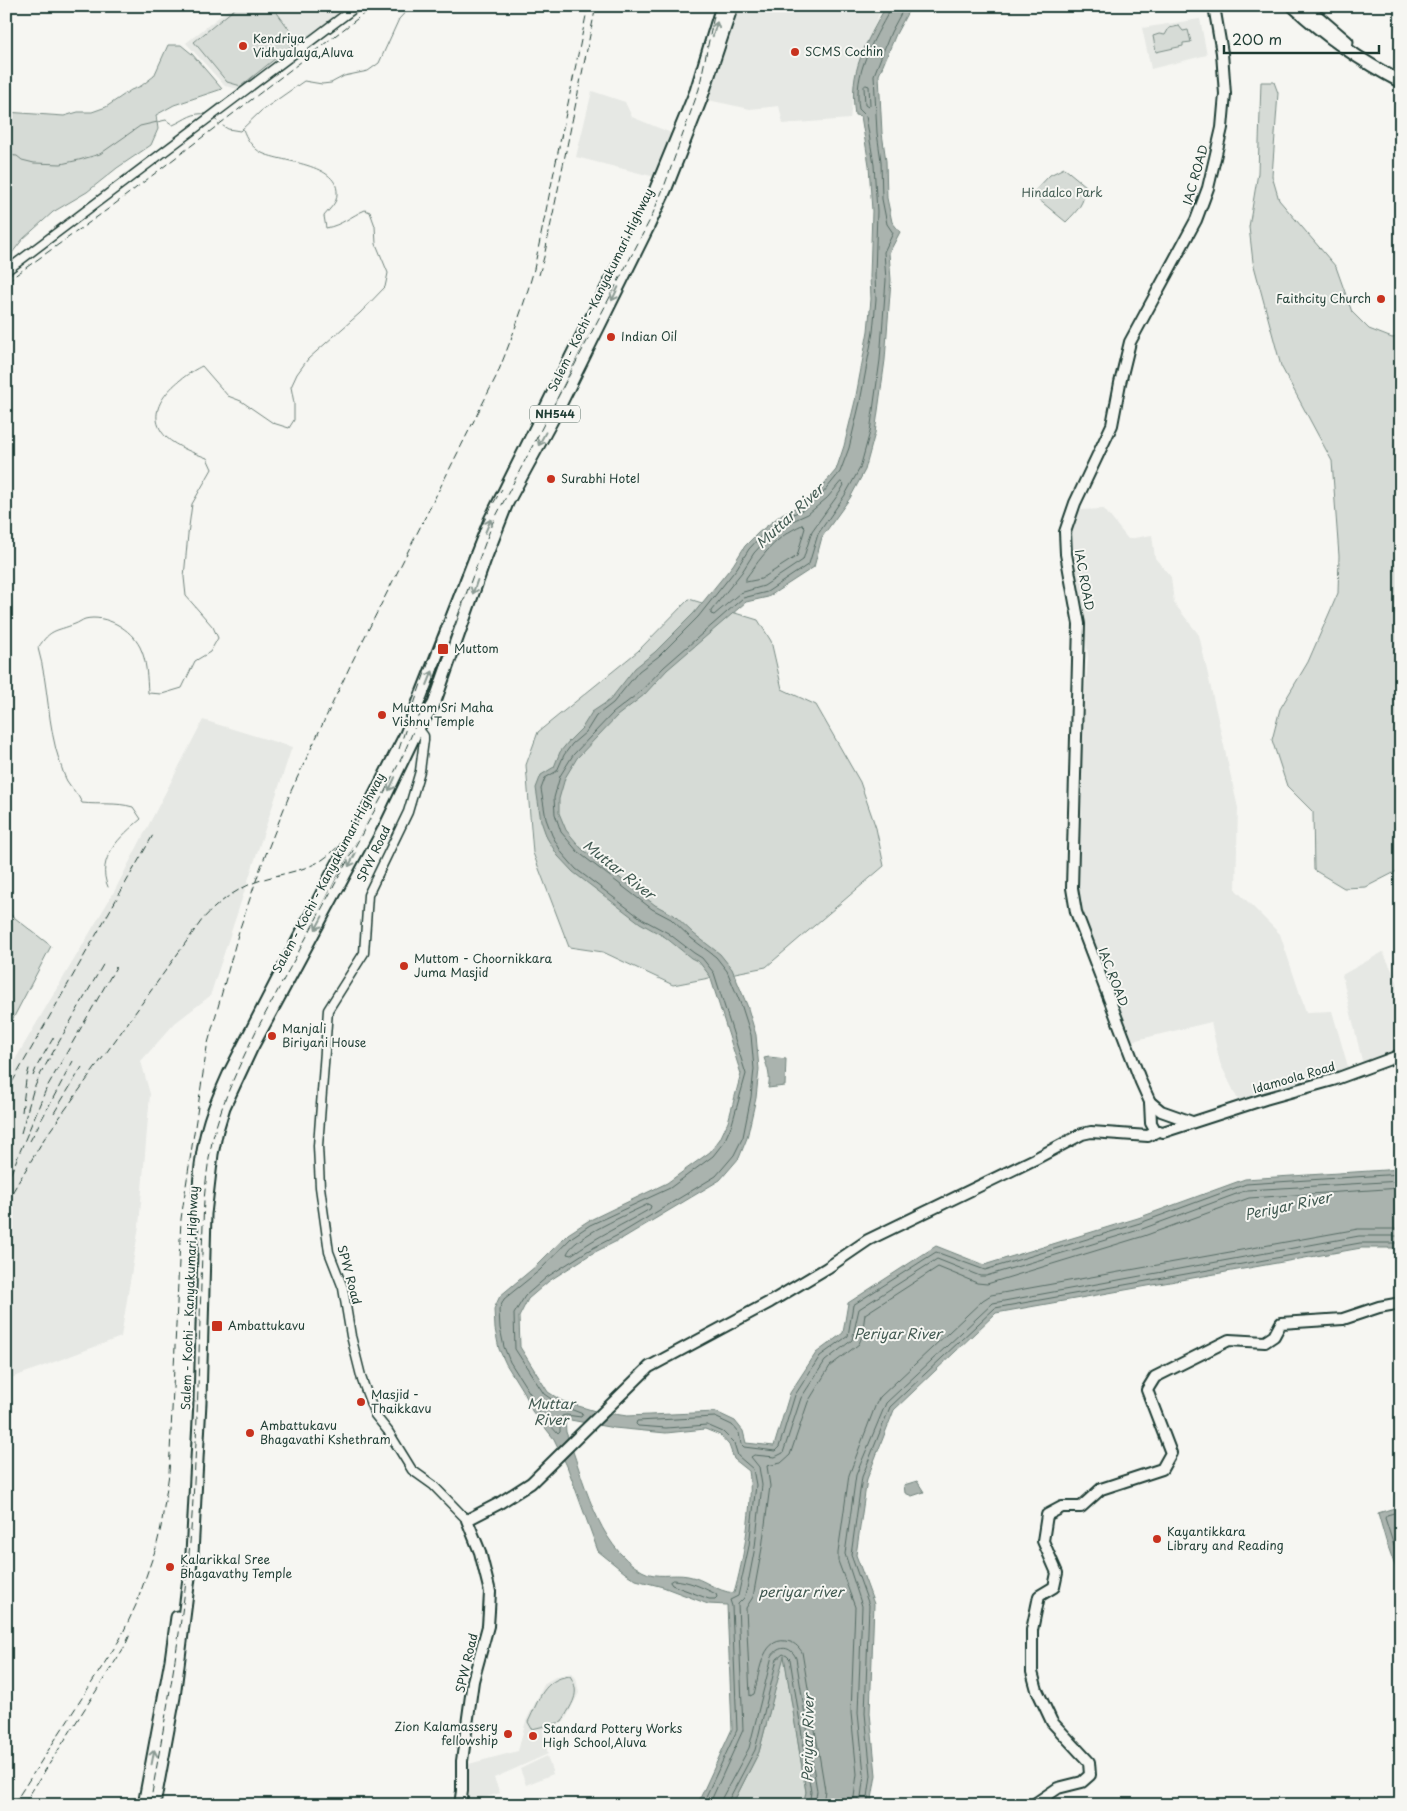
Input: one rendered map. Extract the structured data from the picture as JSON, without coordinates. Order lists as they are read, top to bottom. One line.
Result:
{"streets":{"highway":["Salem - Kochi - Kanyakumari Highway","NH544"],"main road":["IAC ROAD","SPW Road","Idamoola Road"]},"crossings":[["IAC ROAD","Idamoola Road"],["Salem - Kochi - Kanyakumari Highway","SPW Road"],["SPW Road","Idamoola Road"]],"water":["Muttar River","Periyar River","periyar river"],"parks":["Hindalco Park"],"places":{"other":["Kendriya Vidhyalaya,Aluva","SCMS Cochin","Faithcity Church","Indian Oil","Surabhi Hotel","Muttom Sri Maha Vishnu Temple","Muttom - Choornikkara Juma Masjid","Manjali Biriyani House","Masjid - Thaikkavu","Ambattukavu Bhagavathi Kshethram","Kayantikkara Library and Reading","Kalarikkal Sree Bhagavathy Temple","Zion Kalamassery fellowship","Standard Pottery Works High School,Aluva"],"transit":["Muttom","Ambattukavu"]},"scale_bar":"200 m"}
